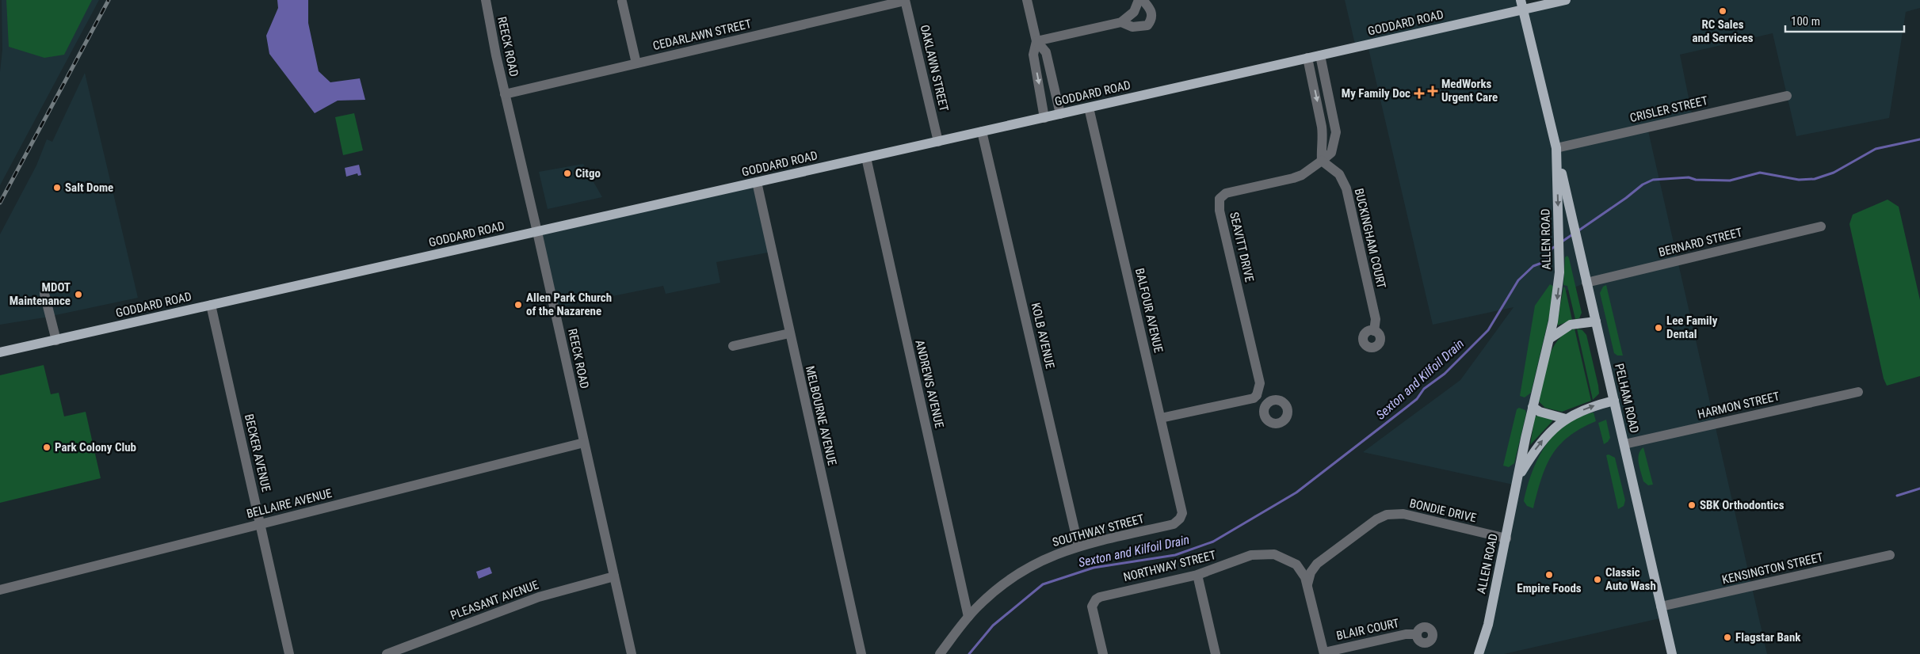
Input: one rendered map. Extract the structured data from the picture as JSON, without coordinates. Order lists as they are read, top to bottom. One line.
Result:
{"streets":{"main road":["GODDARD ROAD","ALLEN ROAD","PELHAM ROAD"],"street":["CEDARLAWN STREET","REECK ROAD","OAKLAWN STREET","CRISLER STREET","BUCKINGHAM COURT","BERNARD STREET","SEAVITT DRIVE","BALFOUR AVENUE","KOLB AVENUE","ANDREWS AVENUE","HARMON STREET","MELBOURNE AVENUE","BECKER AVENUE","BELLAIRE AVENUE","BONDIE DRIVE","SOUTHWAY STREET","NORTHWAY STREET","KENSINGTON STREET","PLEASANT AVENUE","BLAIR COURT"]},"crossings":[["GODDARD ROAD","REECK ROAD"],["GODDARD ROAD","OAKLAWN STREET"],["GODDARD ROAD","ALLEN ROAD"],["GODDARD ROAD","BALFOUR AVENUE"],["GODDARD ROAD","KOLB AVENUE"],["GODDARD ROAD","ANDREWS AVENUE"],["GODDARD ROAD","MELBOURNE AVENUE"],["GODDARD ROAD","BECKER AVENUE"],["CEDARLAWN STREET","REECK ROAD"],["CEDARLAWN STREET","OAKLAWN STREET"],["REECK ROAD","BELLAIRE AVENUE"],["REECK ROAD","PLEASANT AVENUE"],["CRISLER STREET","ALLEN ROAD"],["CRISLER STREET","PELHAM ROAD"],["BUCKINGHAM COURT","SEAVITT DRIVE"],["ALLEN ROAD","PELHAM ROAD"],["ALLEN ROAD","BONDIE DRIVE"],["BERNARD STREET","PELHAM ROAD"],["BALFOUR AVENUE","SOUTHWAY STREET"],["KOLB AVENUE","SOUTHWAY STREET"],["ANDREWS AVENUE","SOUTHWAY STREET"],["PELHAM ROAD","HARMON STREET"],["PELHAM ROAD","KENSINGTON STREET"],["BECKER AVENUE","BELLAIRE AVENUE"],["BONDIE DRIVE","NORTHWAY STREET"],["NORTHWAY STREET","BLAIR COURT"]],"water":["Sexton and Kilfoil Drain"],"places":{"other":["RC Sales and Services","Citgo","Salt Dome","MDOT Maintenance","Allen Park Church of the Nazarene","Lee Family Dental","Park Colony Club","SBK Orthodontics","Empire Foods","Classic Auto Wash","Flagstar Bank"],"health":["MedWorks Urgent Care","My Family Doc"]},"scale_bar":"100 m"}
